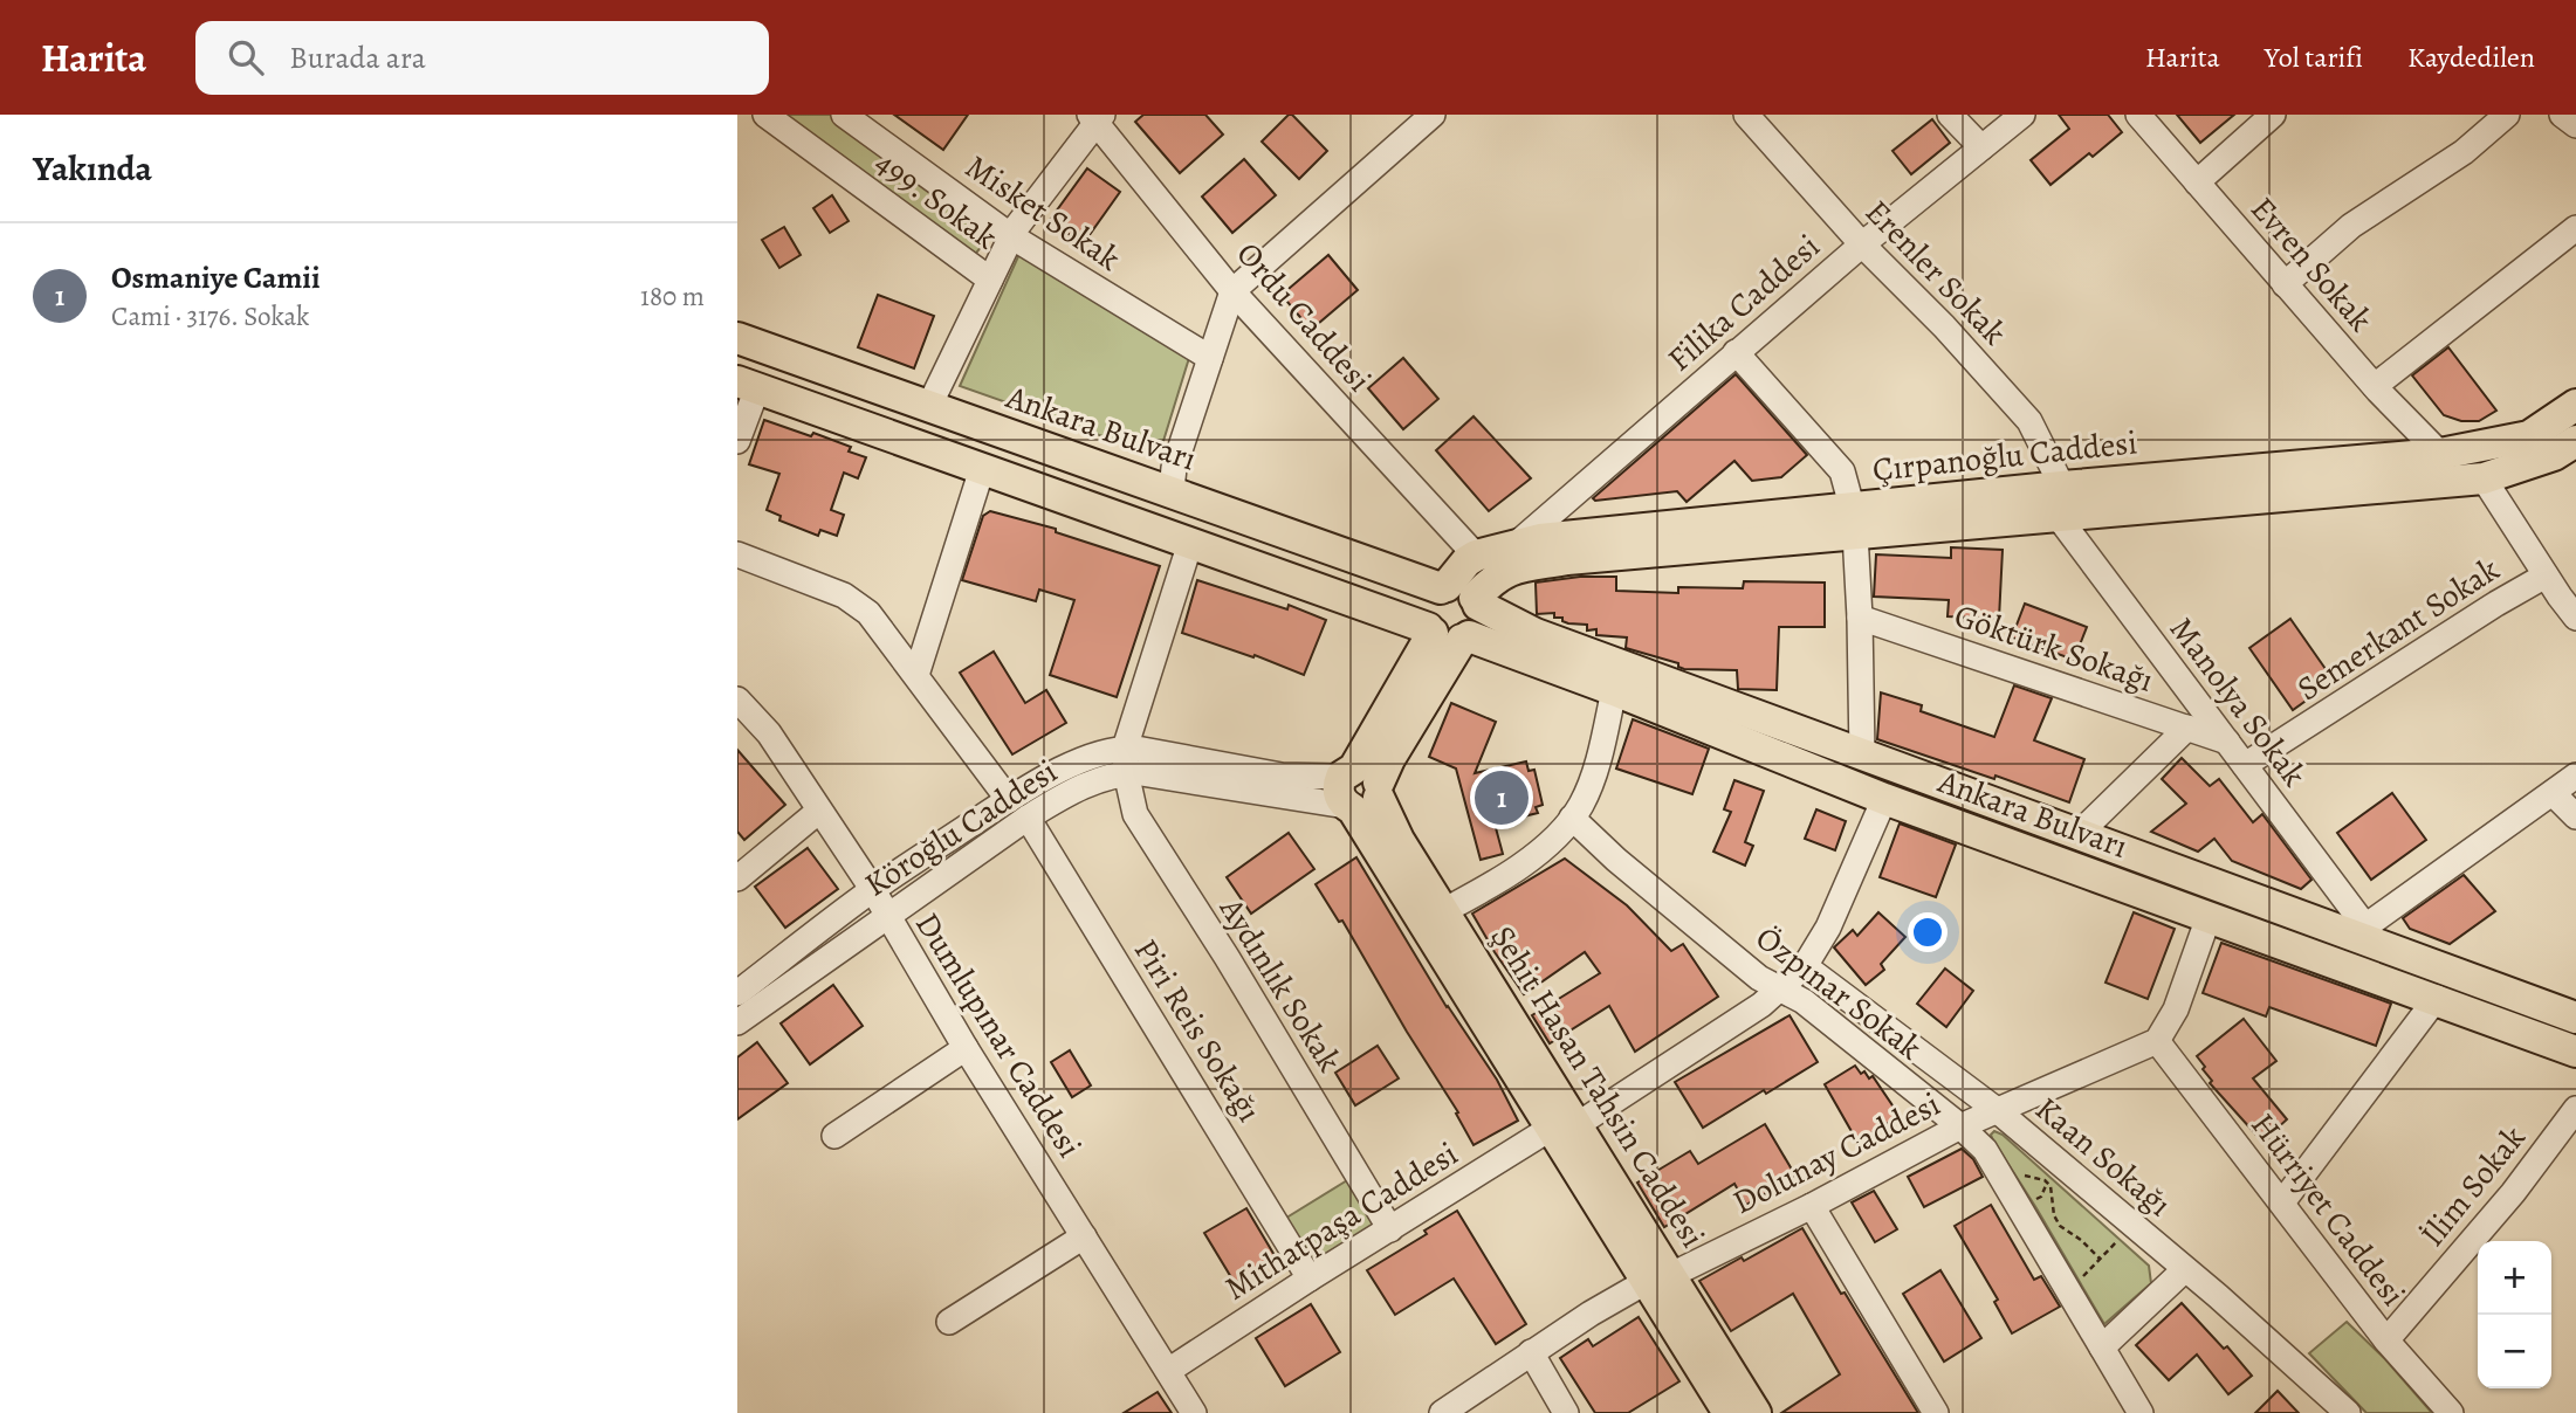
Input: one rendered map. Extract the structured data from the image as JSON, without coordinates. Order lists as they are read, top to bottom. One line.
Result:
{"streets":{"main road":["Ankara Bulvarı","Çırpanoğlu Caddesi","Şehit Hasan Tahsin Caddesi"],"street":["499. Sokak","Misket Sokak","Evren Sokak","Erenler Sokak","Filika Caddesi","Ordu Caddesi","Semerkant Sokak","Göktürk Sokağı","Manolya Sokak","Köroğlu Caddesi","Aydınlık Sokak","Özpınar Sokak","Piri Reis Sokağı","Dumlupınar Caddesi","Dolunay Caddesi","Kaan Sokağı","İlim Sokak","Hürriyet Caddesi","Mithatpaşa Caddesi"]},"crossings":[["Evren Sokak","Çırpanoğlu Caddesi"],["Erenler Sokak","Filika Caddesi"],["Erenler Sokak","Çırpanoğlu Caddesi"],["Erenler Sokak","Manolya Sokak"],["Filika Caddesi","Çırpanoğlu Caddesi"],["Ordu Caddesi","Çırpanoğlu Caddesi"],["Ankara Bulvarı","Çırpanoğlu Caddesi"],["Ankara Bulvarı","Manolya Sokak"],["Ankara Bulvarı","Mithatpaşa Caddesi"],["Çırpanoğlu Caddesi","Manolya Sokak"],["Semerkant Sokak","Manolya Sokak"],["Göktürk Sokağı","Manolya Sokak"],["Köroğlu Caddesi","Aydınlık Sokak"],["Köroğlu Caddesi","Piri Reis Sokağı"],["Köroğlu Caddesi","Dumlupınar Caddesi"],["Köroğlu Caddesi","Şehit Hasan Tahsin Caddesi"],["Aydınlık Sokak","Mithatpaşa Caddesi"],["Özpınar Sokak","Dolunay Caddesi"],["Özpınar Sokak","Mithatpaşa Caddesi"],["Piri Reis Sokağı","Mithatpaşa Caddesi"],["Dumlupınar Caddesi","Mithatpaşa Caddesi"],["Şehit Hasan Tahsin Caddesi","Dolunay Caddesi"],["Şehit Hasan Tahsin Caddesi","Mithatpaşa Caddesi"],["Dolunay Caddesi","Kaan Sokağı"],["Dolunay Caddesi","Hürriyet Caddesi"],["Kaan Sokağı","Mithatpaşa Caddesi"],["İlim Sokak","Hürriyet Caddesi"]],"page":{"header":"Harita","search":"Burada ara","nav":["Harita","Yol tarifi","Kaydedilen"],"heading":"Yakında","list":[{"mark":"1","name":"Osmaniye Camii","note":"Cami · 3176. Sokak","value":"180 m"}],"pins":"1","map_buttons":["+","−"]}}
